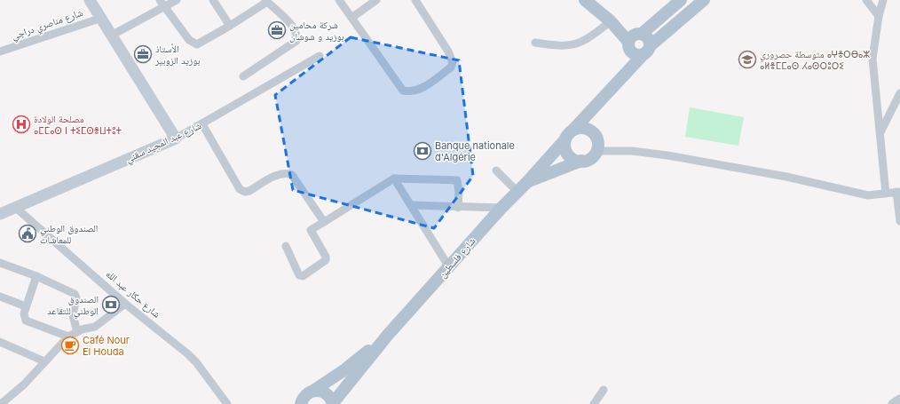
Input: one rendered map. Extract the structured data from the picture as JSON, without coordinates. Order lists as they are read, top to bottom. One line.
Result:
{"streets":{"main road":["شارع عبد المجيد سقني","شارع فلسطين"],"street":["شارع مناصري دراجي","شارع حكار عبد الله"]},"crossings":[["شارع عبد المجيد سقني","شارع حكار عبد الله"]],"places":{"office":["شركة محامين بوزيد و شوشان","الأستاذ بوزيد الزوبير"],"school or university":["متوسطة حصروري ⴰⵖⴻⵔⴱⴰⵣ ⴰⵍⴻⵎⵎⴰⵙ ⵃⴰⵙⵔⵓⵔⵉ"],"hospital":["مصلحة الولادة ⴰⵎⵎⴰⵙ ⵏ ⵜⵉⵎⵙⴻⵡⵜⵓⵜ"],"bank":["Banque nationale d'Algérie","الصندوق الوطني للتقاعد"],"public building":["الصندوق الوطني للمعاشات"],"cafe":["Café Nour El Houda"]}}
